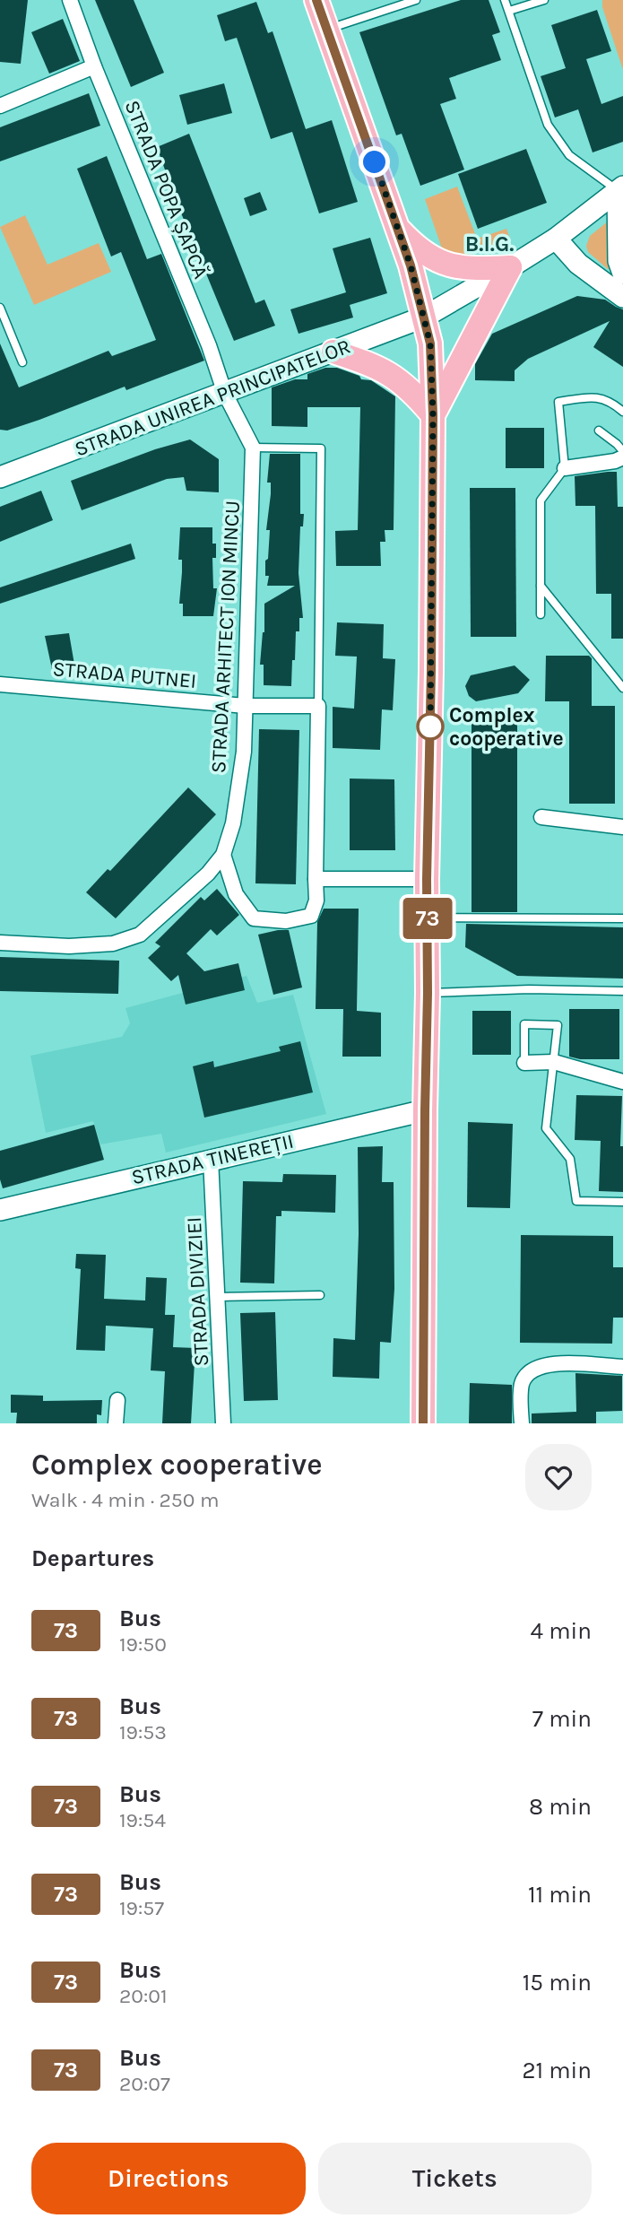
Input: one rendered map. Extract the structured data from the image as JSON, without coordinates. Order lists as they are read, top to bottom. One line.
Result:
{"streets":{"main road":["STRADA UNIREA PRINCIPATELOR","STRADA TINEREȚII"],"street":["STRADA POPA ȘAPCĂ","STRADA ARHITECT ION MINCU","STRADA PUTNEI","STRADA DIVIZIEI"]},"crossings":[["STRADA POPA ȘAPCĂ","STRADA UNIREA PRINCIPATELOR"],["STRADA POPA ȘAPCĂ","STRADA ARHITECT ION MINCU"],["STRADA UNIREA PRINCIPATELOR","STRADA ARHITECT ION MINCU"],["STRADA ARHITECT ION MINCU","STRADA PUTNEI"],["STRADA TINEREȚII","STRADA DIVIZIEI"]],"districts":["B.I.G."],"places":["Complex cooperative"],"lines":["bus line 73"],"page":{"on_map":"73","heading":[["Complex cooperative","Walk · 4 min · 250 m"],"Departures"],"list":[{"mark":"73","name":"Bus","note":"19:50","value":"4 min"},{"mark":"73","name":"Bus","note":"19:53","value":"7 min"},{"mark":"73","name":"Bus","note":"19:54","value":"8 min"},{"mark":"73","name":"Bus","note":"19:57","value":"11 min"},{"mark":"73","name":"Bus","note":"20:01","value":"15 min"},{"mark":"73","name":"Bus","note":"20:07","value":"21 min"}],"buttons":["Directions","Tickets"]}}
